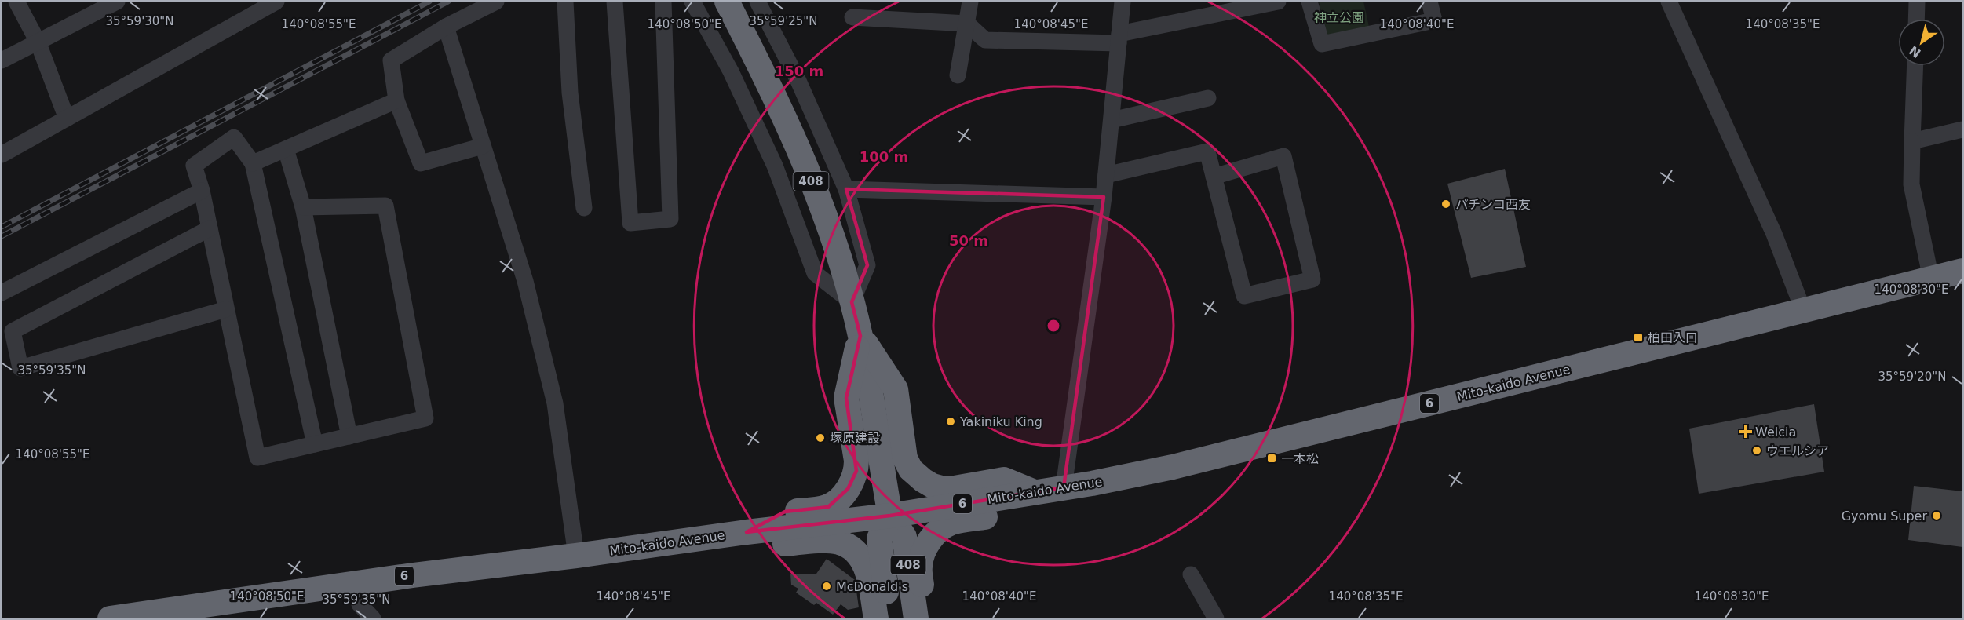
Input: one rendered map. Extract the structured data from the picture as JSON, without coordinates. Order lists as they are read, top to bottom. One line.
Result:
{"streets":{"highway":["408","Mito-kaido Avenue","6"]},"crossings":[["408","Mito-kaido Avenue"]],"parks":["神立公園"],"places":{"other":["パチンコ西友","Yakiniku King","塚原建設","ウエルシア","Gyomu Super","McDonald's"],"transit":["柏田入口","一本松"],"health":["Welcia"]},"north":"bottom left","coordinates":["35°59'30\"N","35°59'25\"N","140°08'55\"E","140°08'50\"E","140°08'45\"E","140°08'40\"E","140°08'35\"E","140°08'30\"E","35°59'35\"N","35°59'20\"N"],"rings":["150 m","100 m","50 m"]}
